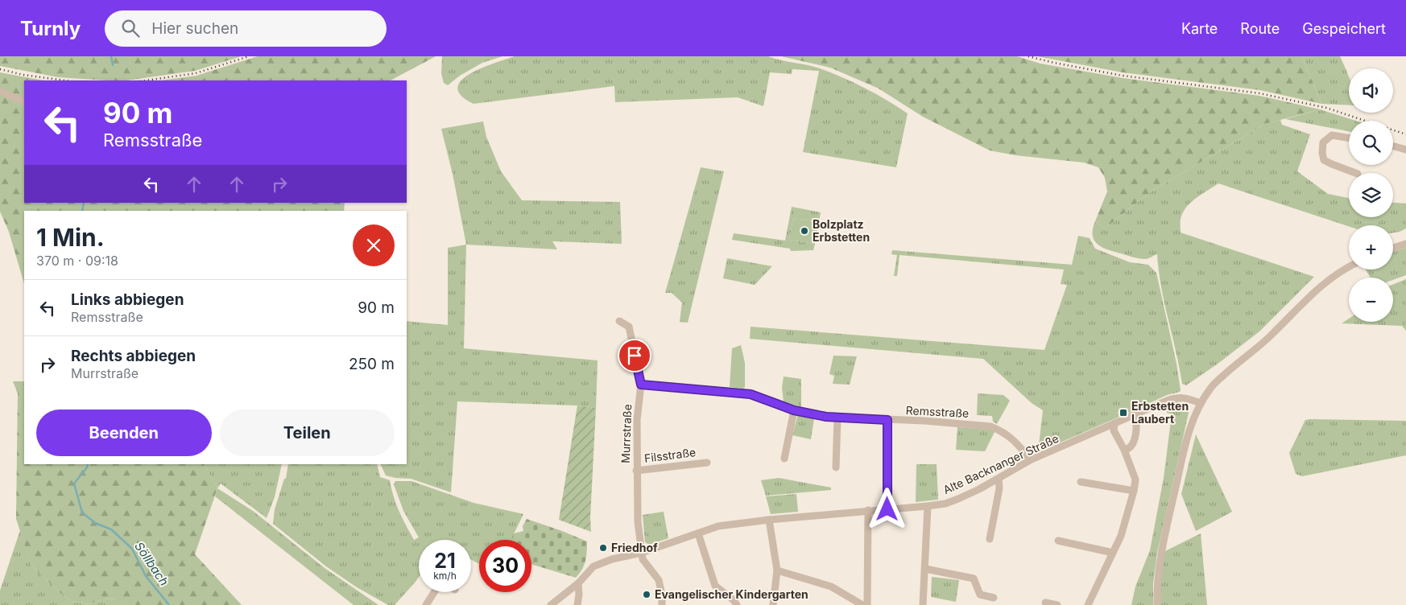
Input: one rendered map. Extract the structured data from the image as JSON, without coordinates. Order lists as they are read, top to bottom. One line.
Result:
{"streets":{"street":["Remsstraße","Murrstraße","Filsstraße","Alte Backnanger Straße"]},"crossings":[["Remsstraße","Murrstraße"],["Remsstraße","Alte Backnanger Straße"],["Murrstraße","Filsstraße"],["Murrstraße","Alte Backnanger Straße"]],"water":["Söllbach"],"places":{"other":["Bolzplatz Erbstetten","Friedhof","Evangelischer Kindergarten"],"transit":["Erbstetten Laubert"]},"page":{"header":"Turnly","search":"Hier suchen","nav":["Karte","Route","Gespeichert"],"map_buttons":["+","−"],"turn":["90 m","Remsstraße"],"heading":["1 Min.","370 m · 09:18"],"list":[{"name":"Links abbiegen","note":"Remsstraße","value":"90 m"},{"name":"Rechts abbiegen","note":"Murrstraße","value":"250 m"}],"buttons":["Beenden","Teilen"],"speed":"21 km/h","limit":"30"}}
